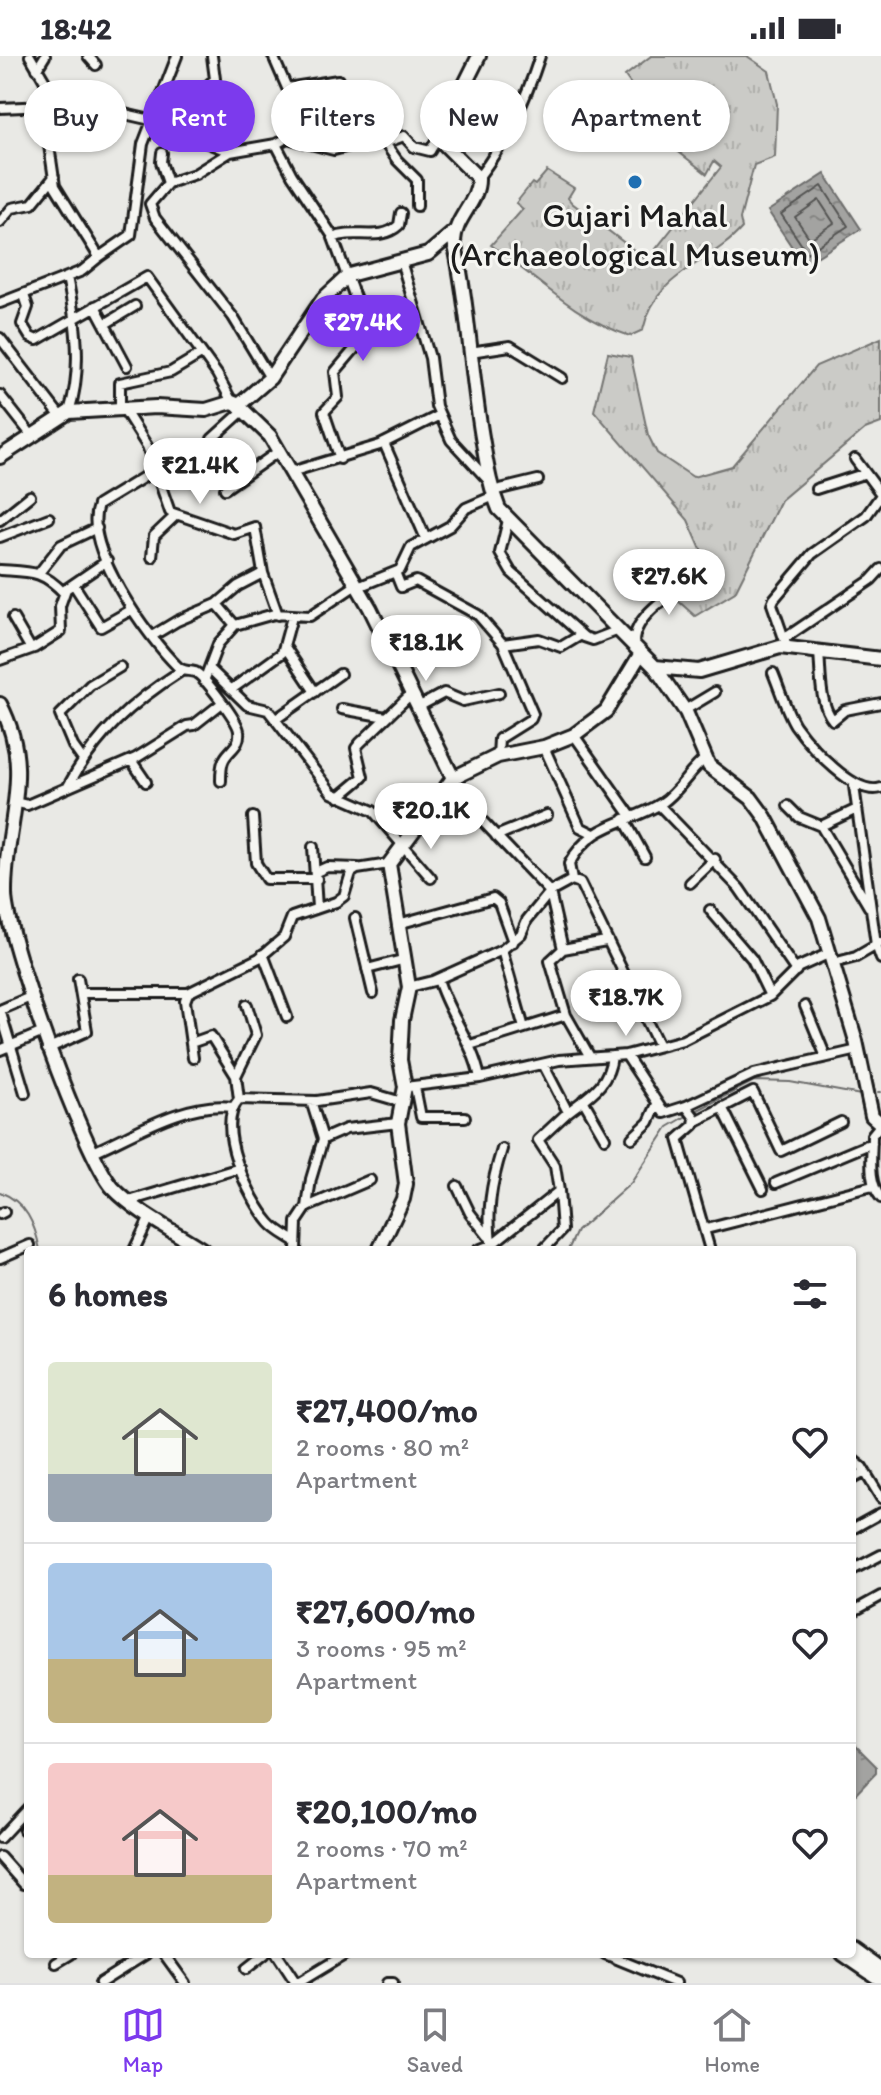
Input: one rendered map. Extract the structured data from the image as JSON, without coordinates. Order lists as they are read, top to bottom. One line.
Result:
{"places":["Gujari Mahal (Archaeological Museum)"],"page":{"status":"18:42","chip":["Buy","Rent","Filters","New","Apartment"],"price":["₹27.4K","₹21.4K","₹27.6K","₹18.1K","₹20.1K","₹18.7K"],"heading":"6 homes","list":[{"name":"₹27,400/mo","note":"2 rooms · 80 m² · Apartment"},{"name":"₹27,600/mo","note":"3 rooms · 95 m² · Apartment"},{"name":"₹20,100/mo","note":"2 rooms · 70 m² · Apartment"}],"tabs":["Map","Saved","Home"]}}
